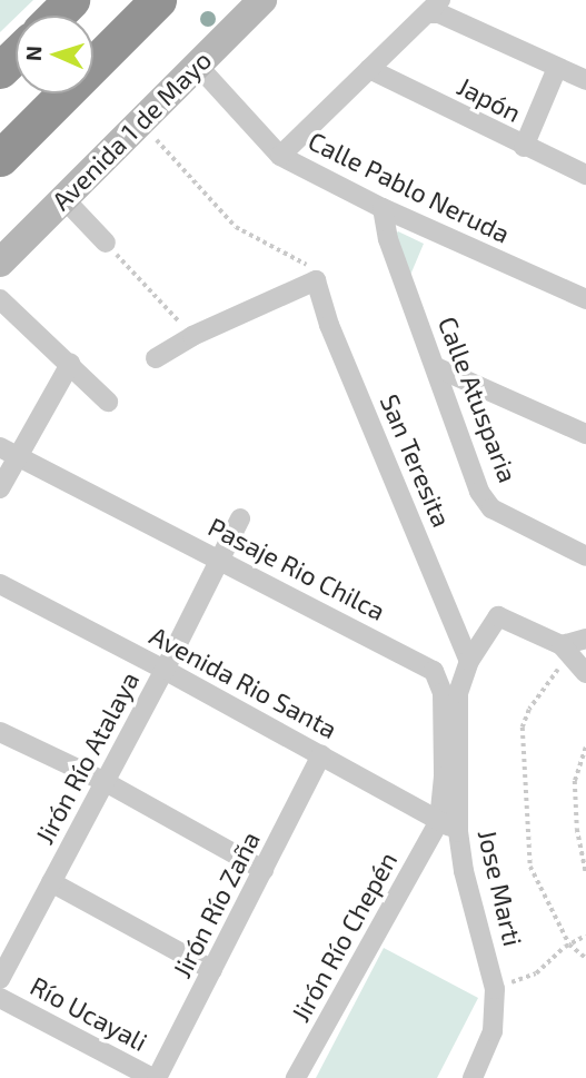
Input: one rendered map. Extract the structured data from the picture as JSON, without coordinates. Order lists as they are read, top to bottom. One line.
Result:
{"streets":{"street":["Japón","Avenida 1 de Mayo","Calle Pablo Neruda","Calle Atusparia","San Teresita","Pasaje Rio Chilca","Avenida Rio Santa","Jirón Río Atalaya","Jose Marti","Jirón Río Zaña","Jirón Río Chepén","Río Ucayali"]},"crossings":[["Avenida 1 de Mayo","Calle Pablo Neruda"],["Calle Pablo Neruda","Calle Atusparia"],["San Teresita","Jose Marti"],["Pasaje Rio Chilca","Avenida Rio Santa"],["Pasaje Rio Chilca","Jirón Río Atalaya"],["Pasaje Rio Chilca","Jirón Río Chepén"],["Avenida Rio Santa","Jirón Río Atalaya"],["Avenida Rio Santa","Jose Marti"],["Avenida Rio Santa","Jirón Río Zaña"],["Avenida Rio Santa","Jirón Río Chepén"],["Jirón Río Zaña","Río Ucayali"]],"north":"left"}
